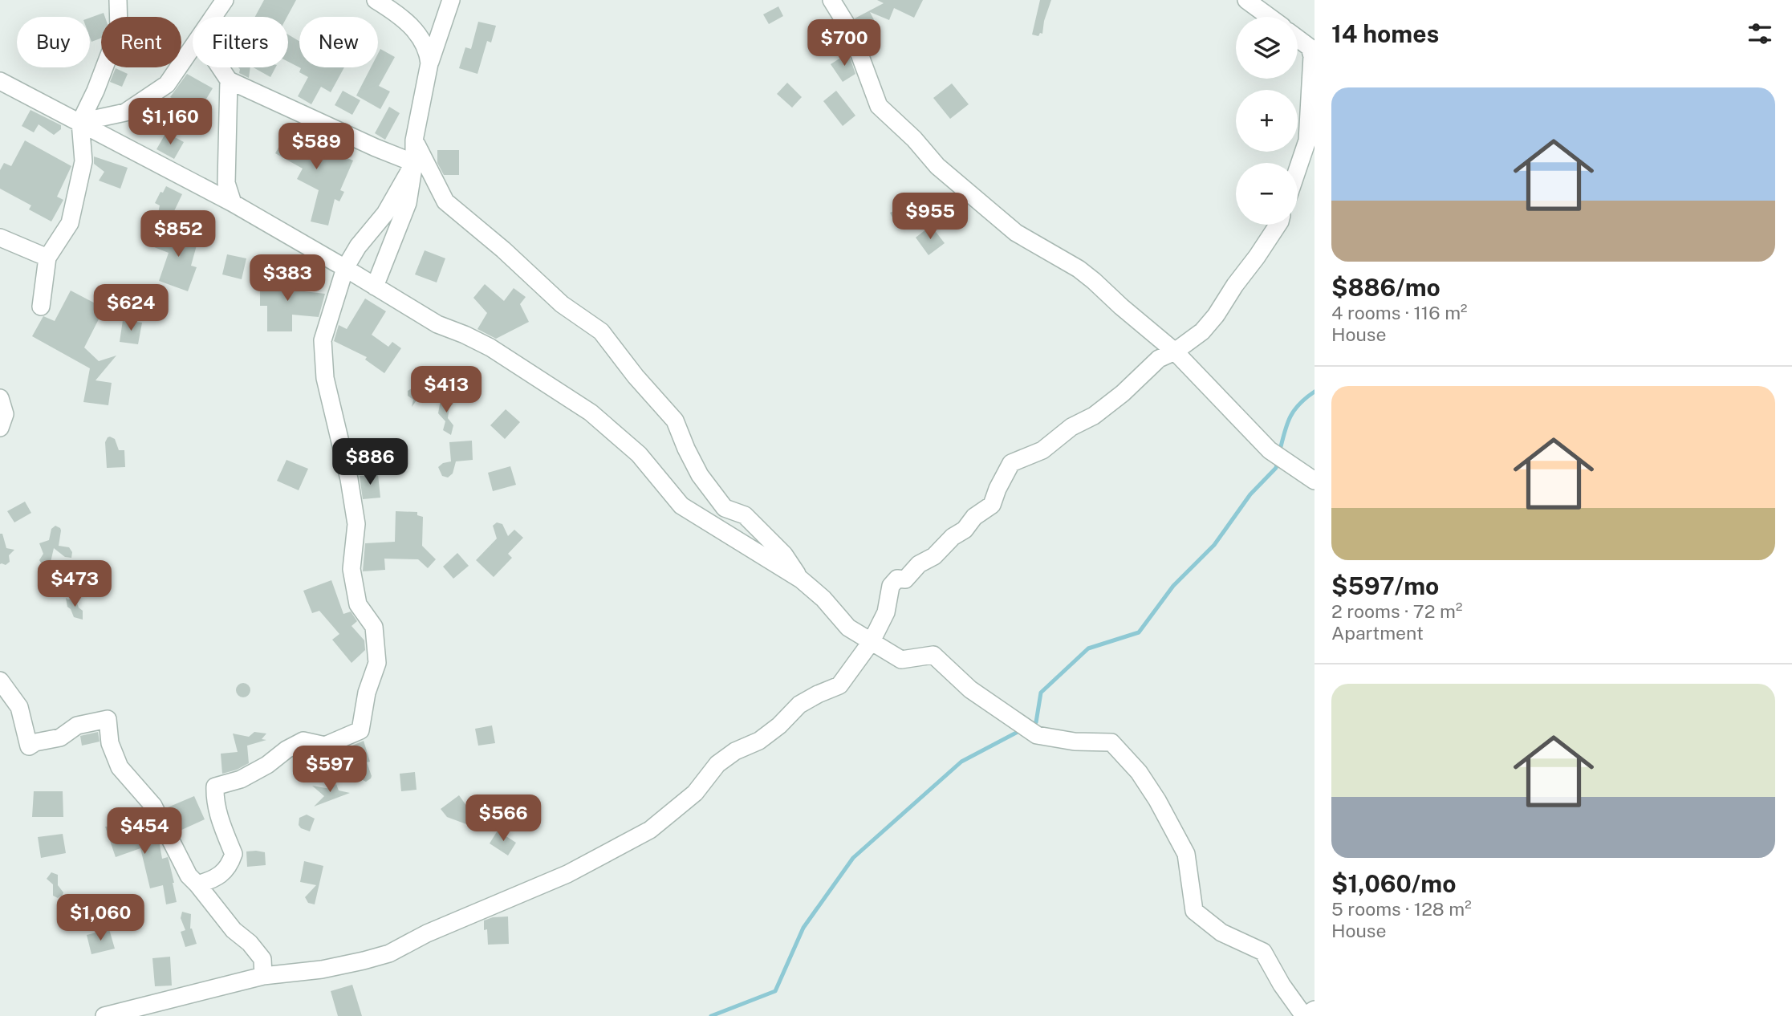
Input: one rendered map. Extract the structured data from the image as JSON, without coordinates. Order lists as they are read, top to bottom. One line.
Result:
{"page":{"heading":"14 homes","map_buttons":["+","−"],"chip":["Buy","Rent","Filters","New"],"price":["$700","$1,160","$589","$955","$852","$383","$624","$413","$886","$473","$597","$566","$454","$1,060"],"list":[{"name":"$886/mo","note":"4 rooms · 116 m² · House"},{"name":"$597/mo","note":"2 rooms · 72 m² · Apartment"},{"name":"$1,060/mo","note":"5 rooms · 128 m² · House"}]}}
